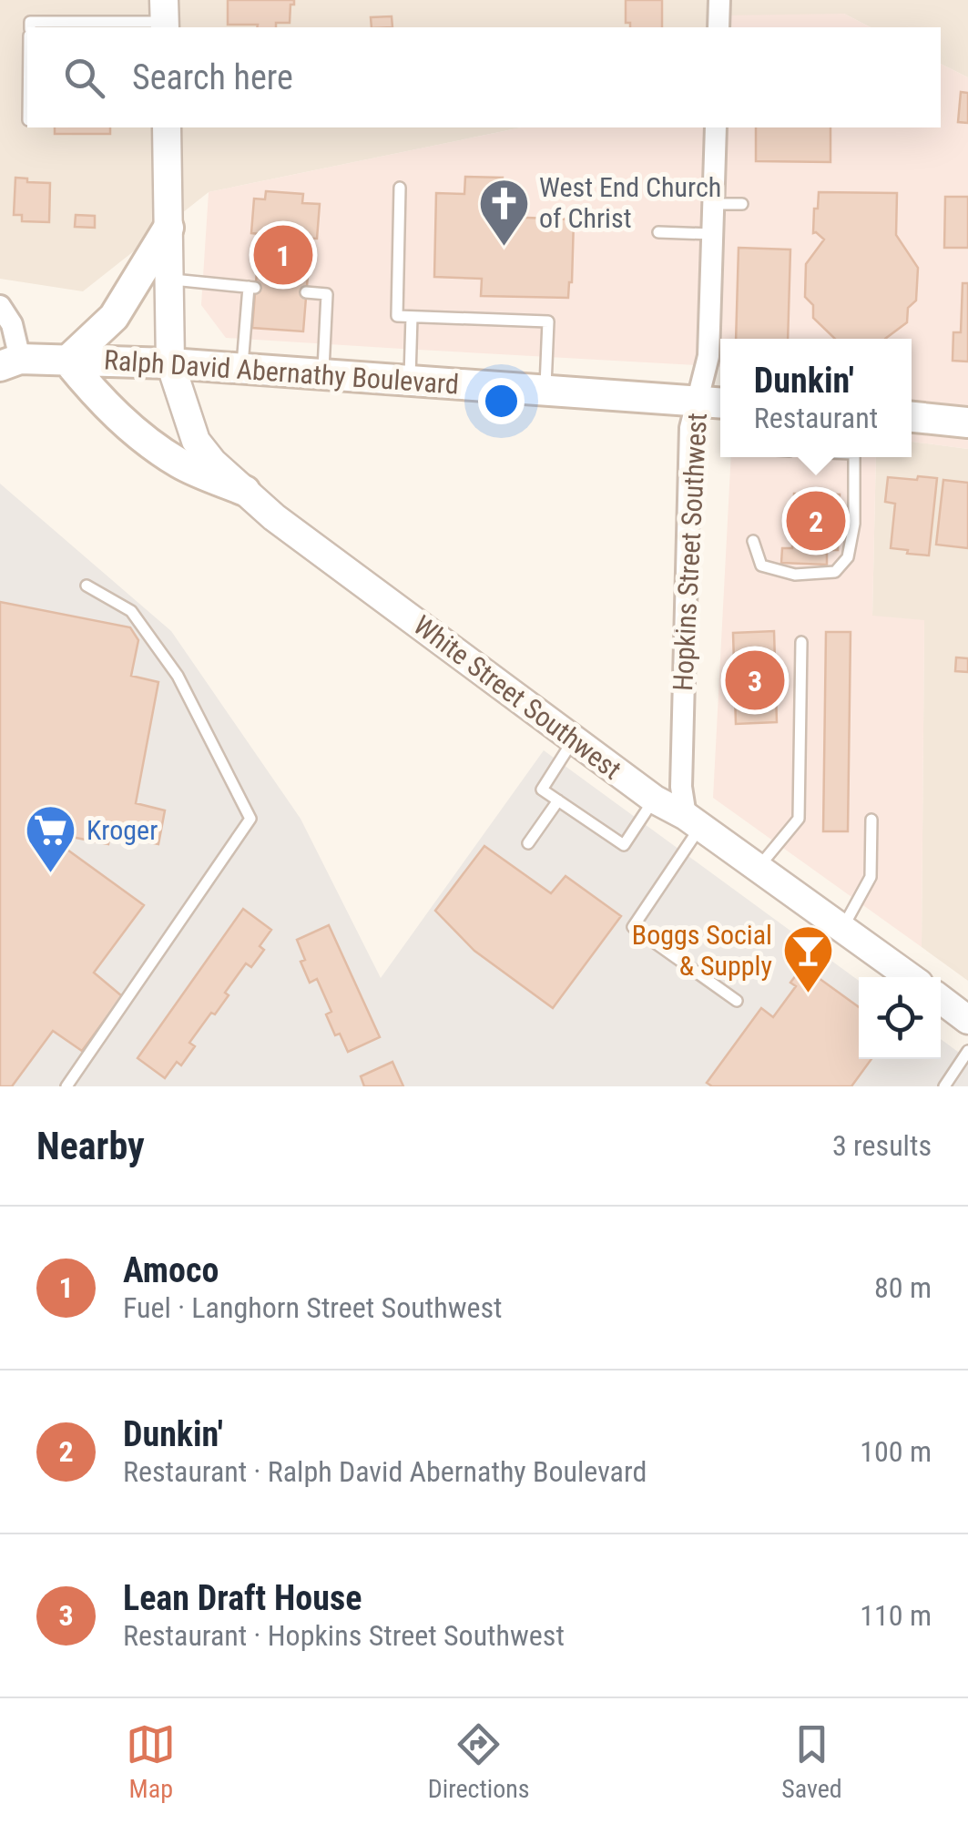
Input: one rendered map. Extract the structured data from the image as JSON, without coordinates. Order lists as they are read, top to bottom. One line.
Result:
{"streets":{"main road":["Ralph David Abernathy Boulevard"],"street":["Hopkins Street Southwest","White Street Southwest"]},"crossings":[["Ralph David Abernathy Boulevard","Hopkins Street Southwest"],["Ralph David Abernathy Boulevard","White Street Southwest"],["Hopkins Street Southwest","White Street Southwest"]],"places":{"church":["West End Church of Christ"],"supermarket":["Kroger"],"bar":["Boggs Social & Supply"]},"page":{"search":"Search here","pins":["1","2","3"],"popup":["Dunkin'","Restaurant"],"heading":["Nearby","3 results"],"list":[{"mark":"1","name":"Amoco","note":"Fuel · Langhorn Street Southwest","value":"80 m"},{"mark":"2","name":"Dunkin'","note":"Restaurant · Ralph David Abernathy Boulevard","value":"100 m"},{"mark":"3","name":"Lean Draft House","note":"Restaurant · Hopkins Street Southwest","value":"110 m"}],"nav":["Map","Directions","Saved"]}}
